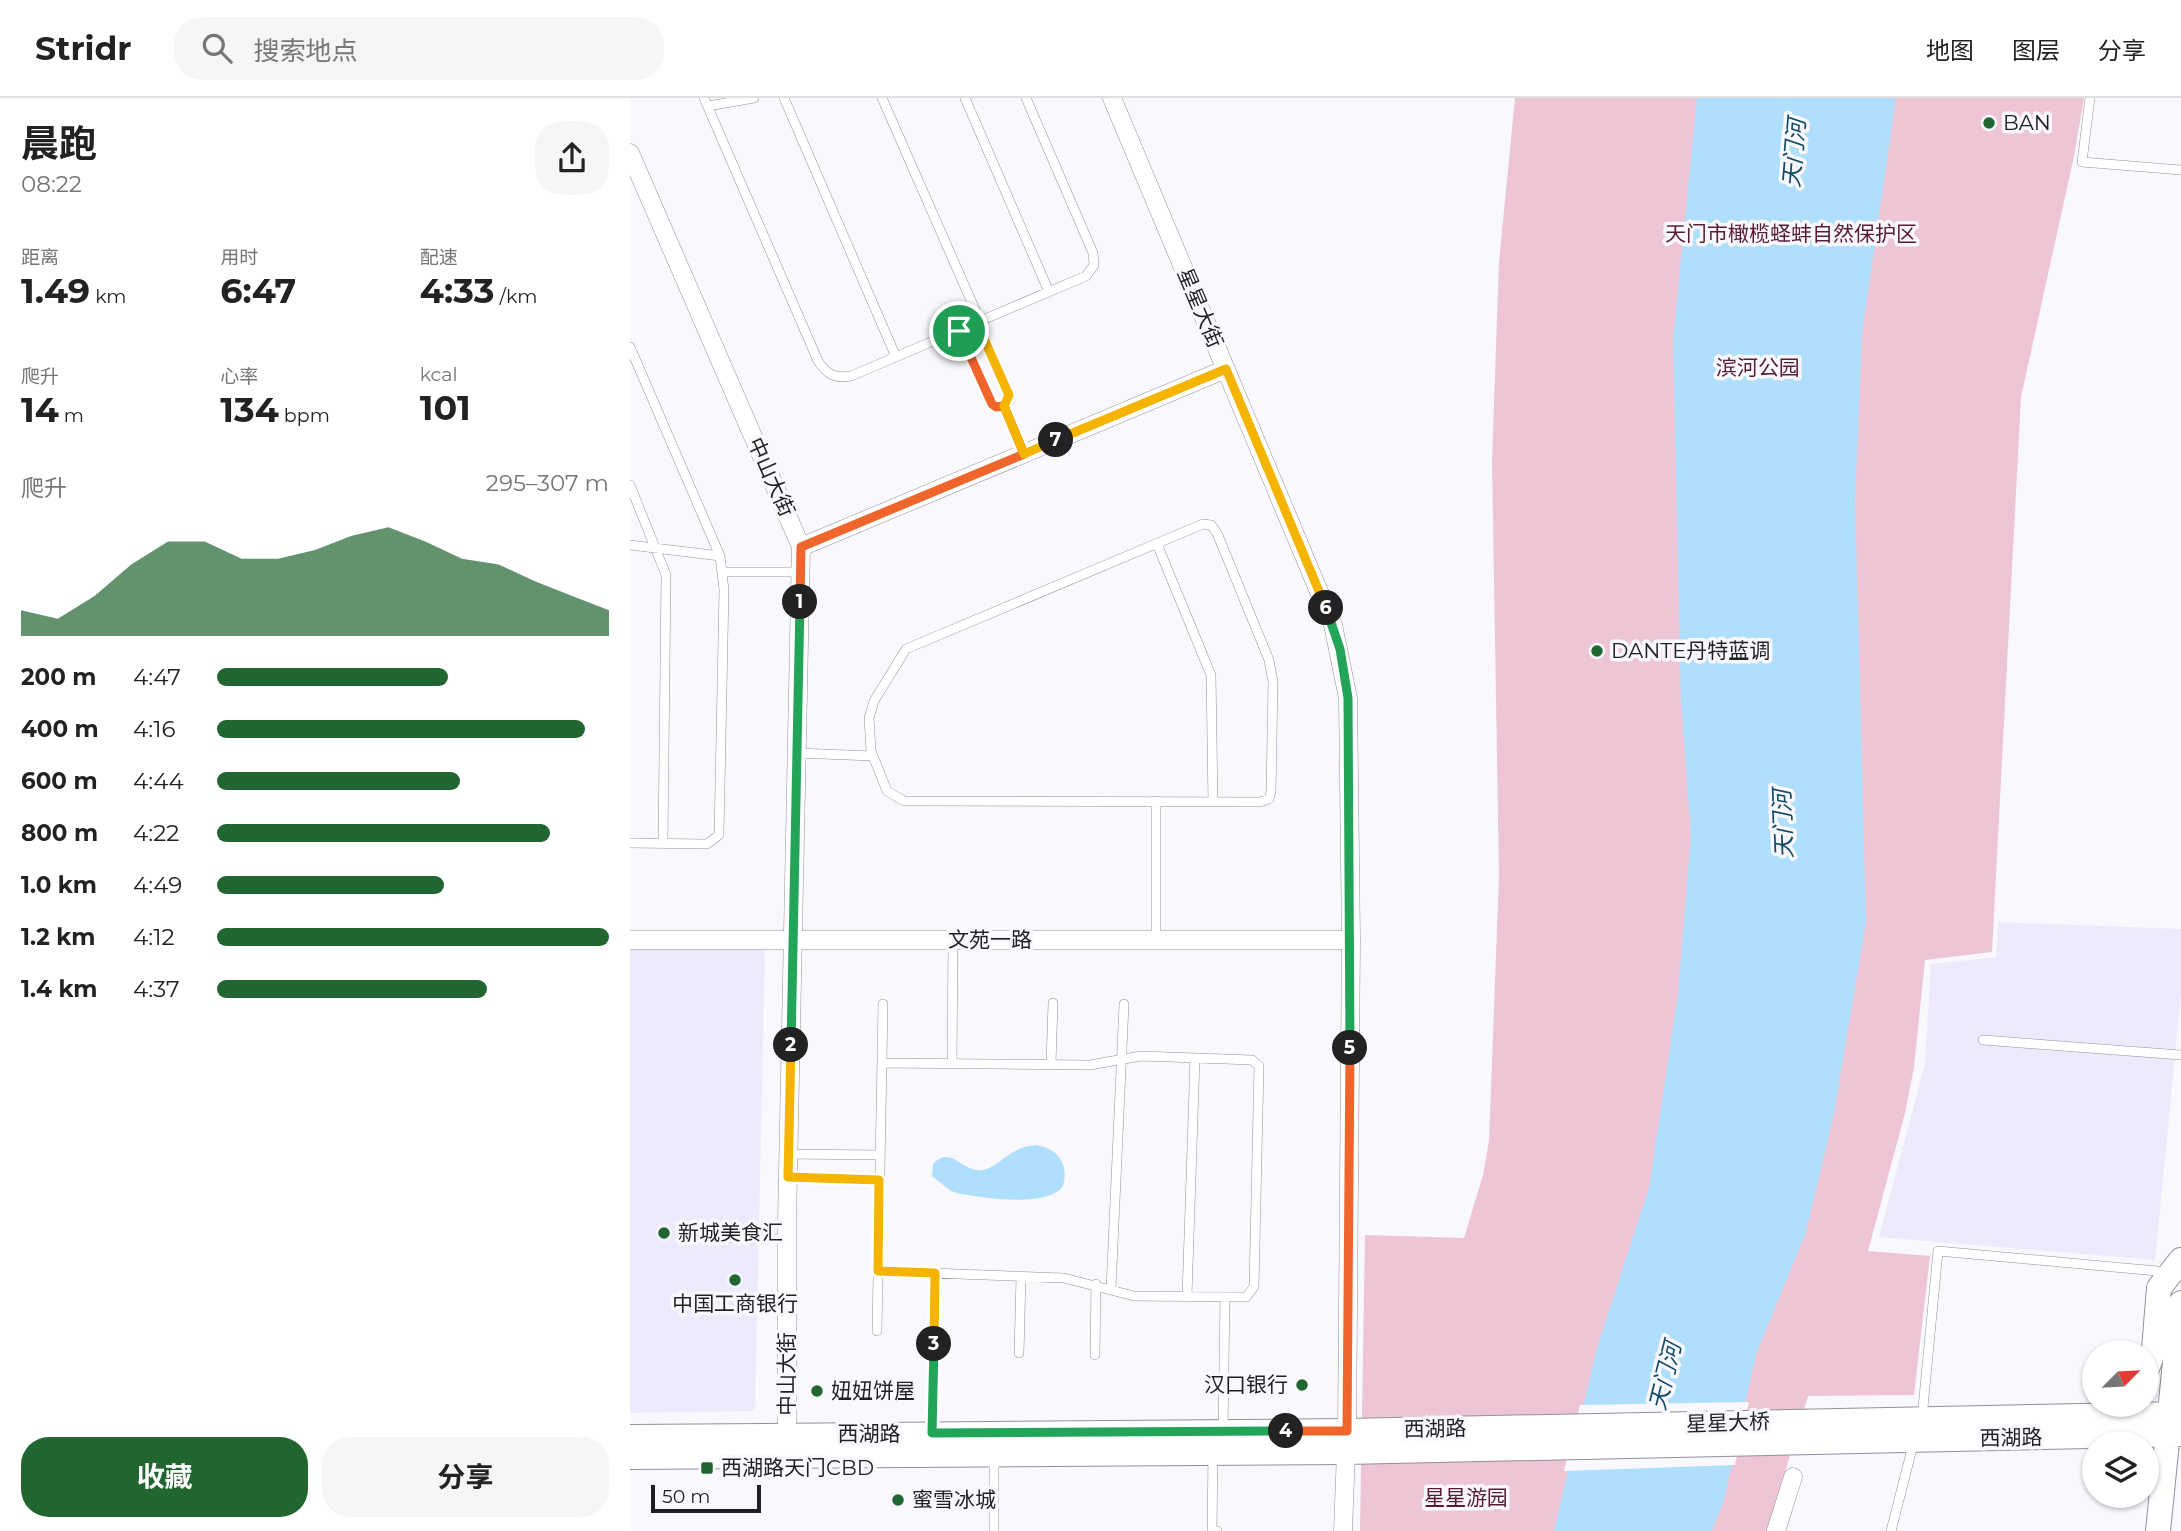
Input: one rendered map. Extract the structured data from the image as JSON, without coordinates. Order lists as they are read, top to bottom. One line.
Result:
{"streets":{"main road":["星星大桥","西湖路"],"street":["星星大街","中山大街","文苑一路"]},"crossings":[["星星大街","文苑一路"],["星星大街","西湖路"],["中山大街","文苑一路"],["中山大街","西湖路"],["星星大桥","西湖路"]],"water":["天门河"],"parks":["天门市橄榄蛏蚌自然保护区","滨河公园","星星游园"],"places":{"other":["BAN","DANTE丹特蓝调","新城美食汇","中国工商银行","汉口银行","妞妞饼屋","蜜雪冰城"],"transit":["西湖路天门CBD"]},"scale_bar":"50 m","north":"top right","page":{"header":"Stridr","search":"搜索地点","nav":["地图","图层","分享"],"heading":["晨跑","08:22"],"stats":[["距离","1.49 km"],["用时","6:47"],["配速","4:33 /km"],["爬升","14 m"],["心率","134 bpm"],["kcal","101"]],"pins":["7","1","6","2","5","3","4"],"chart":["爬升","295–307 m"],"list":[{"name":"200 m","note":"4:47"},{"name":"400 m","note":"4:16"},{"name":"600 m","note":"4:44"},{"name":"800 m","note":"4:22"},{"name":"1.0 km","note":"4:49"},{"name":"1.2 km","note":"4:12"},{"name":"1.4 km","note":"4:37"}],"buttons":["收藏","分享"],"scale":"50 m"}}
